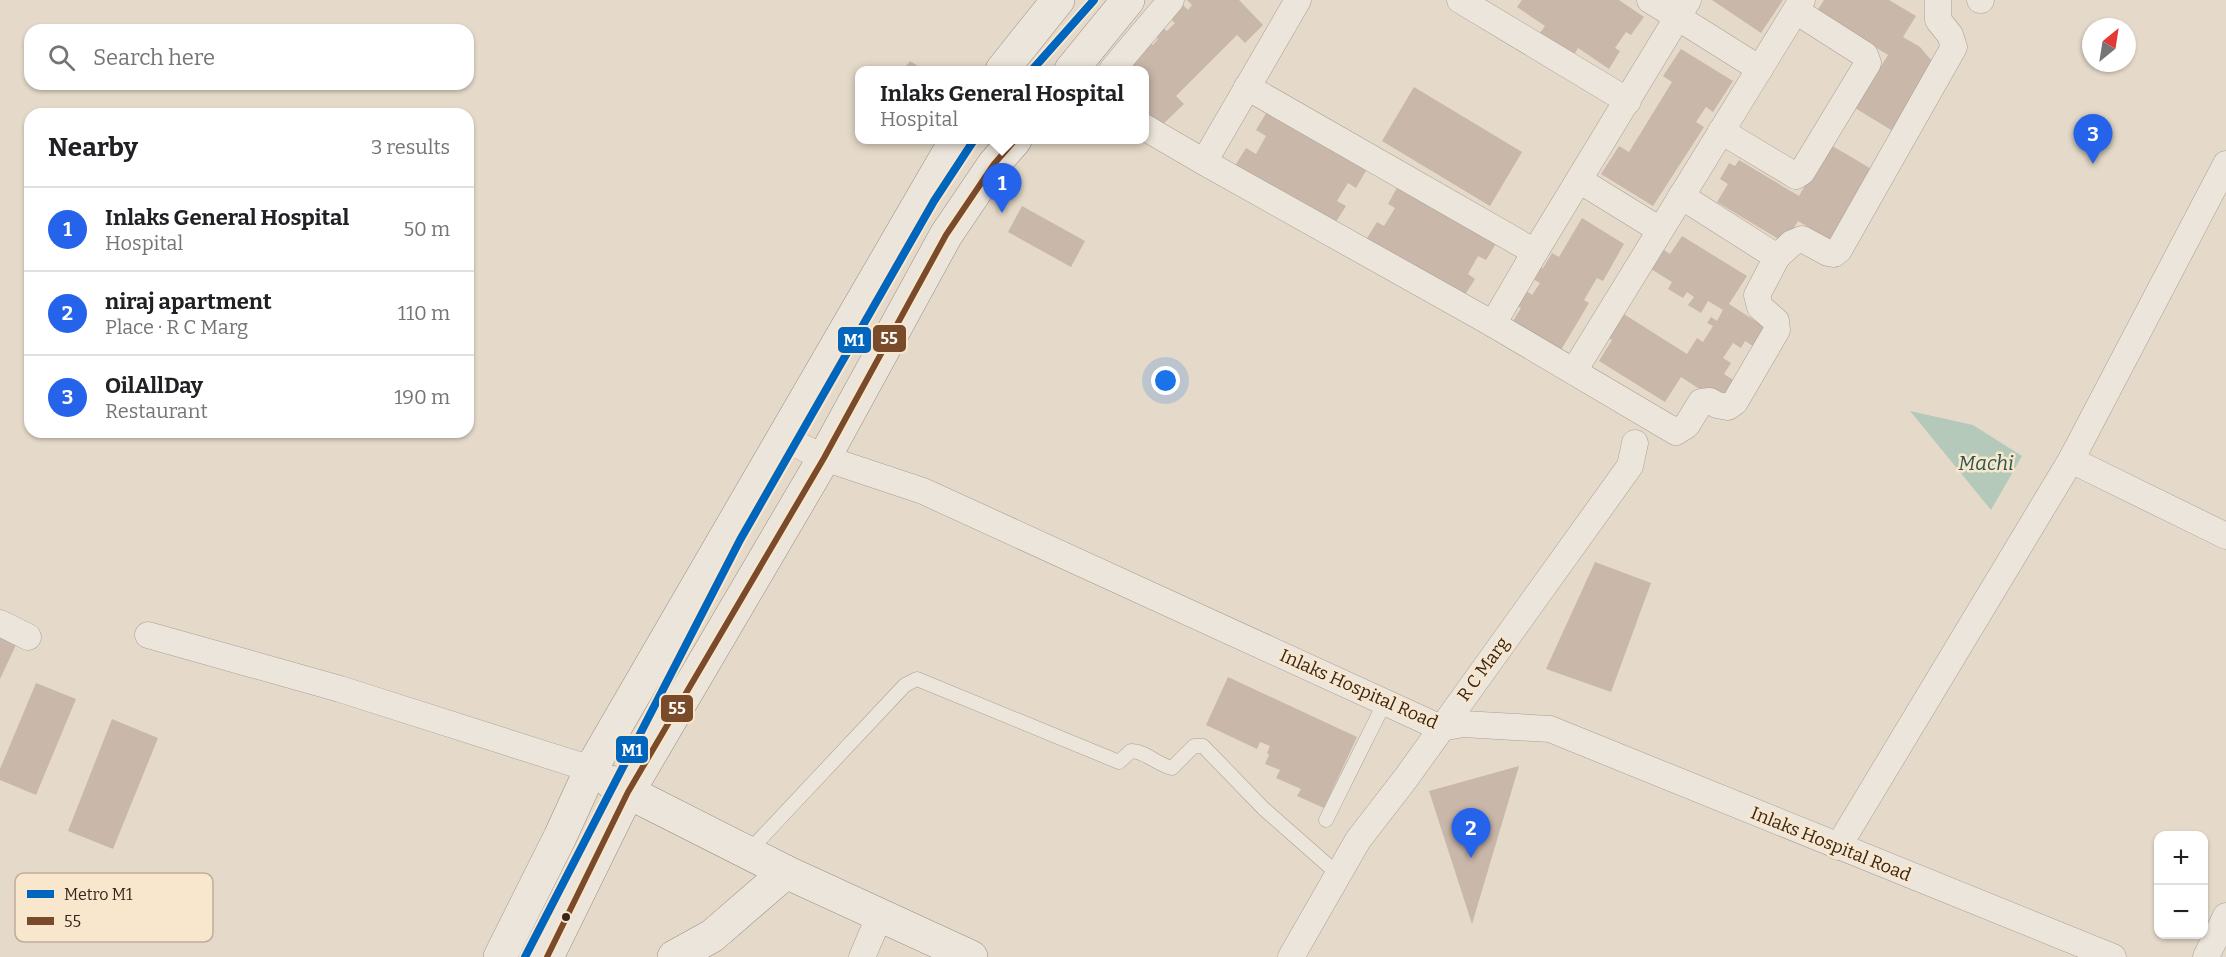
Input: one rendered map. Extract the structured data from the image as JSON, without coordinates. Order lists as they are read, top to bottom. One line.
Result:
{"streets":{"street":["R C Marg","Inlaks Hospital Road"]},"crossings":[["R C Marg","Inlaks Hospital Road"]],"water":["Machi"],"lines":["metro line M1","transit line 55"],"legend":["Metro M1","55"],"north":"top right","page":{"search":"Search here","popup":["Inlaks General Hospital","Hospital"],"heading":["Nearby","3 results"],"pins":["3","1","2"],"list":[{"mark":"1","name":"Inlaks General Hospital","note":"Hospital","value":"50 m"},{"mark":"2","name":"niraj apartment","note":"Place · R C Marg","value":"110 m"},{"mark":"3","name":"OilAllDay","note":"Restaurant","value":"190 m"}],"map_buttons":["+","−"]}}
